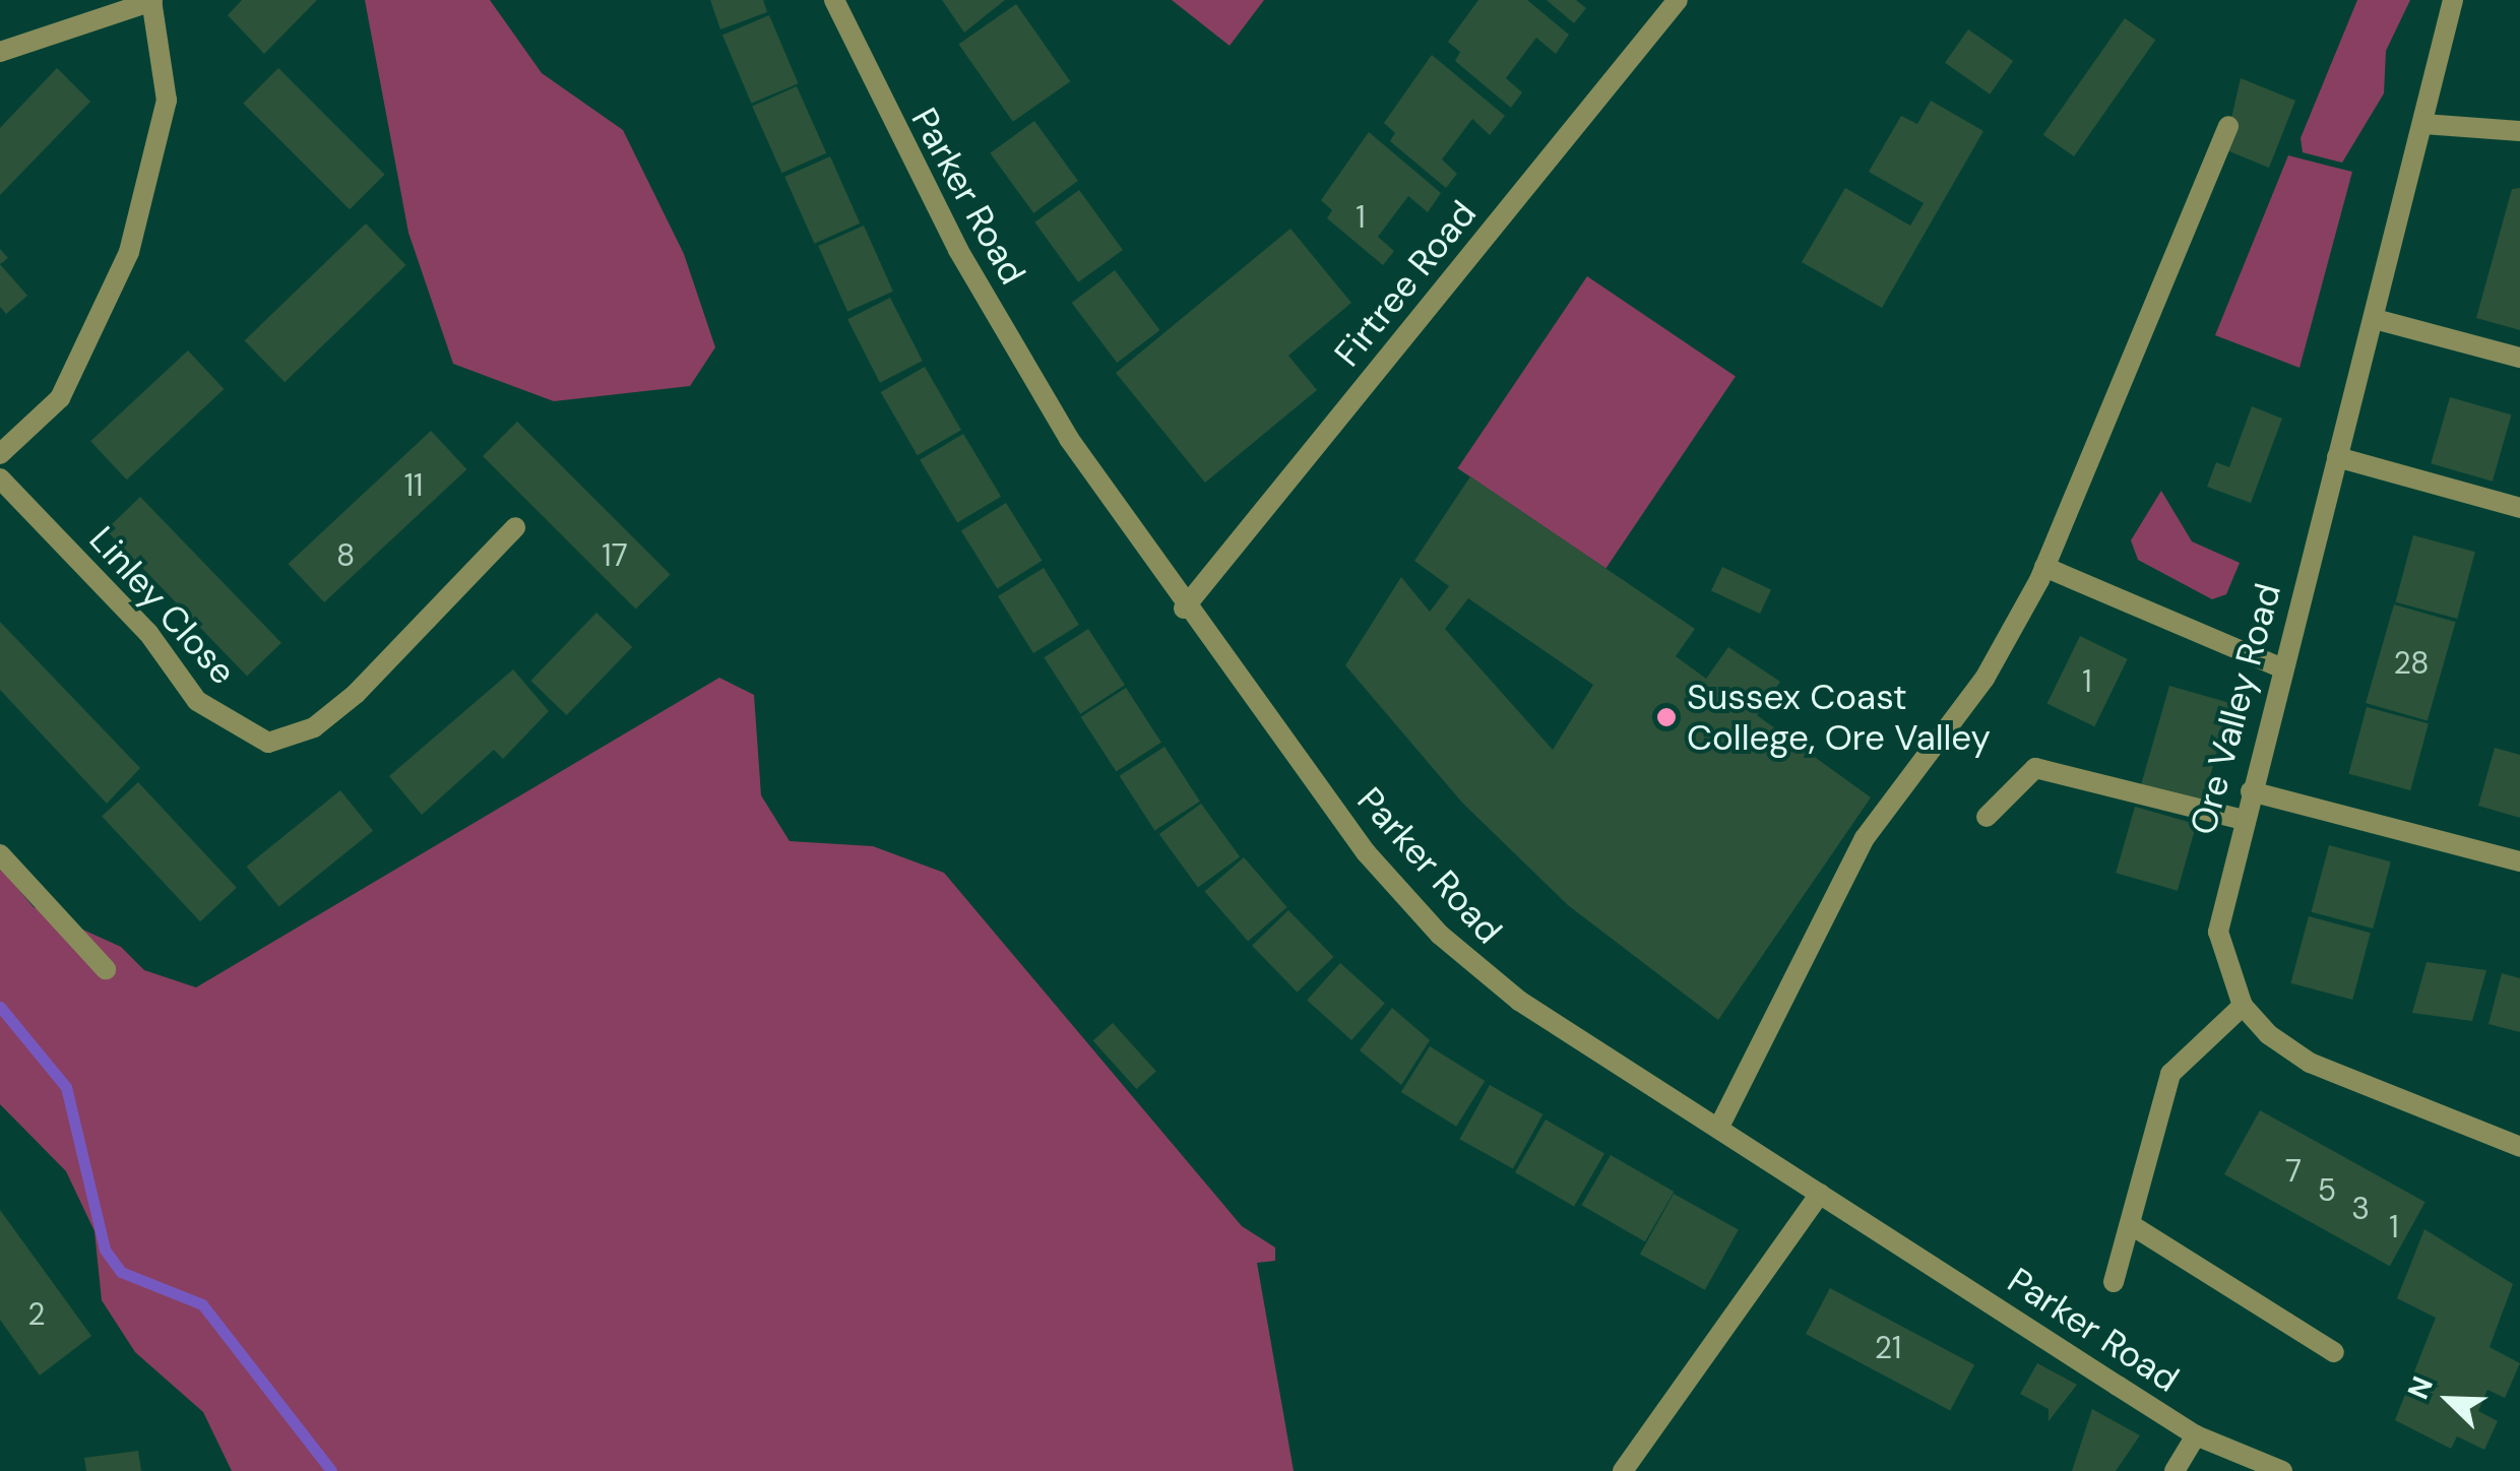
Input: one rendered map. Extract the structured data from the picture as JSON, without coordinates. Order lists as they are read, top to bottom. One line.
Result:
{"streets":{"street":["Parker Road","Firtree Road","Linley Close","Ore Valley Road"]},"crossings":[["Parker Road","Firtree Road"]],"places":["Sussex Coast College, Ore Valley"],"house_numbers":["1","11","8","17","28","1","7","5","3","1","2","21"],"north":"top left"}
